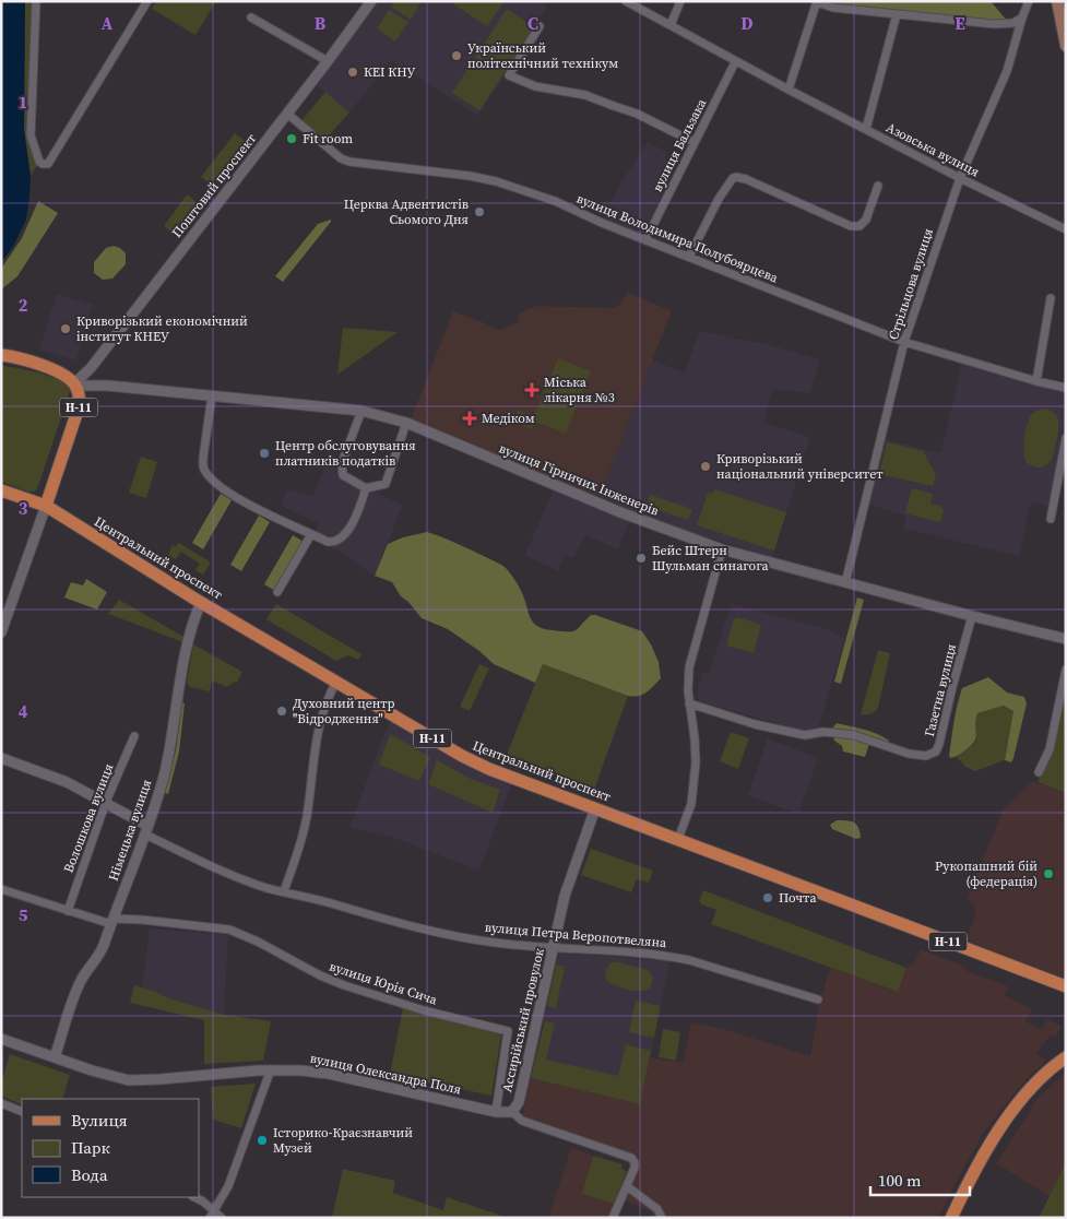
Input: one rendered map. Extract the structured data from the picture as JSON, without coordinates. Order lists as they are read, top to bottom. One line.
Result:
{"streets":{"main road":["Н-11","Центральний проспект"],"street":["вулиця Бальзака","Азовська вулиця","Поштовий проспект","вулиця Володимира Полубоярцева","Стрільцова вулиця","вулиця Гірничих Інженерів","Газетна вулиця","Волошкова вулиця","Німецька вулиця","вулиця Петра Веропотвеляна","вулиця Юрія Сича","Ассирійський провулок","вулиця Олександра Поля"]},"crossings":[["вулиця Бальзака","Азовська вулиця"],["вулиця Бальзака","вулиця Володимира Полубоярцева"],["Азовська вулиця","Стрільцова вулиця"],["Поштовий проспект","вулиця Володимира Полубоярцева"],["Поштовий проспект","Н-11"],["Поштовий проспект","вулиця Гірничих Інженерів"],["вулиця Володимира Полубоярцева","Стрільцова вулиця"],["Стрільцова вулиця","вулиця Гірничих Інженерів"],["Н-11","вулиця Гірничих Інженерів"],["Н-11","Центральний проспект"],["вулиця Гірничих Інженерів","Газетна вулиця"],["Центральний проспект","Німецька вулиця"],["Центральний проспект","Ассирійський провулок"],["Волошкова вулиця","вулиця Петра Веропотвеляна"],["Волошкова вулиця","вулиця Юрія Сича"],["Німецька вулиця","вулиця Петра Веропотвеляна"],["Німецька вулиця","вулиця Юрія Сича"],["Німецька вулиця","вулиця Олександра Поля"],["вулиця Петра Веропотвеляна","Ассирійський провулок"],["вулиця Юрія Сича","вулиця Олександра Поля"],["Ассирійський провулок","вулиця Олександра Поля"]],"places":{"other":["Український політехнічний технікум","КЕІ КНУ","Fit room","Церква Адвентистів Сьомого Дня","Криворізький економічний інститут КНЕУ","Центр обслуговування платників податків","Криворізький національний університет","Бейс Штерн Шульман синагога","Духовний центр \"Відродження\"","Рукопашний бій (федерація)","Почта","Історико-Краєзнавчий Музей"],"health":["Міська лікарня №3","Медіком"]},"legend":["Вулиця","Парк","Вода"],"scale_bar":"100 m","grid":{"columns":["A","B","C","D","E"],"rows":["1","2","3","4","5"]}}
